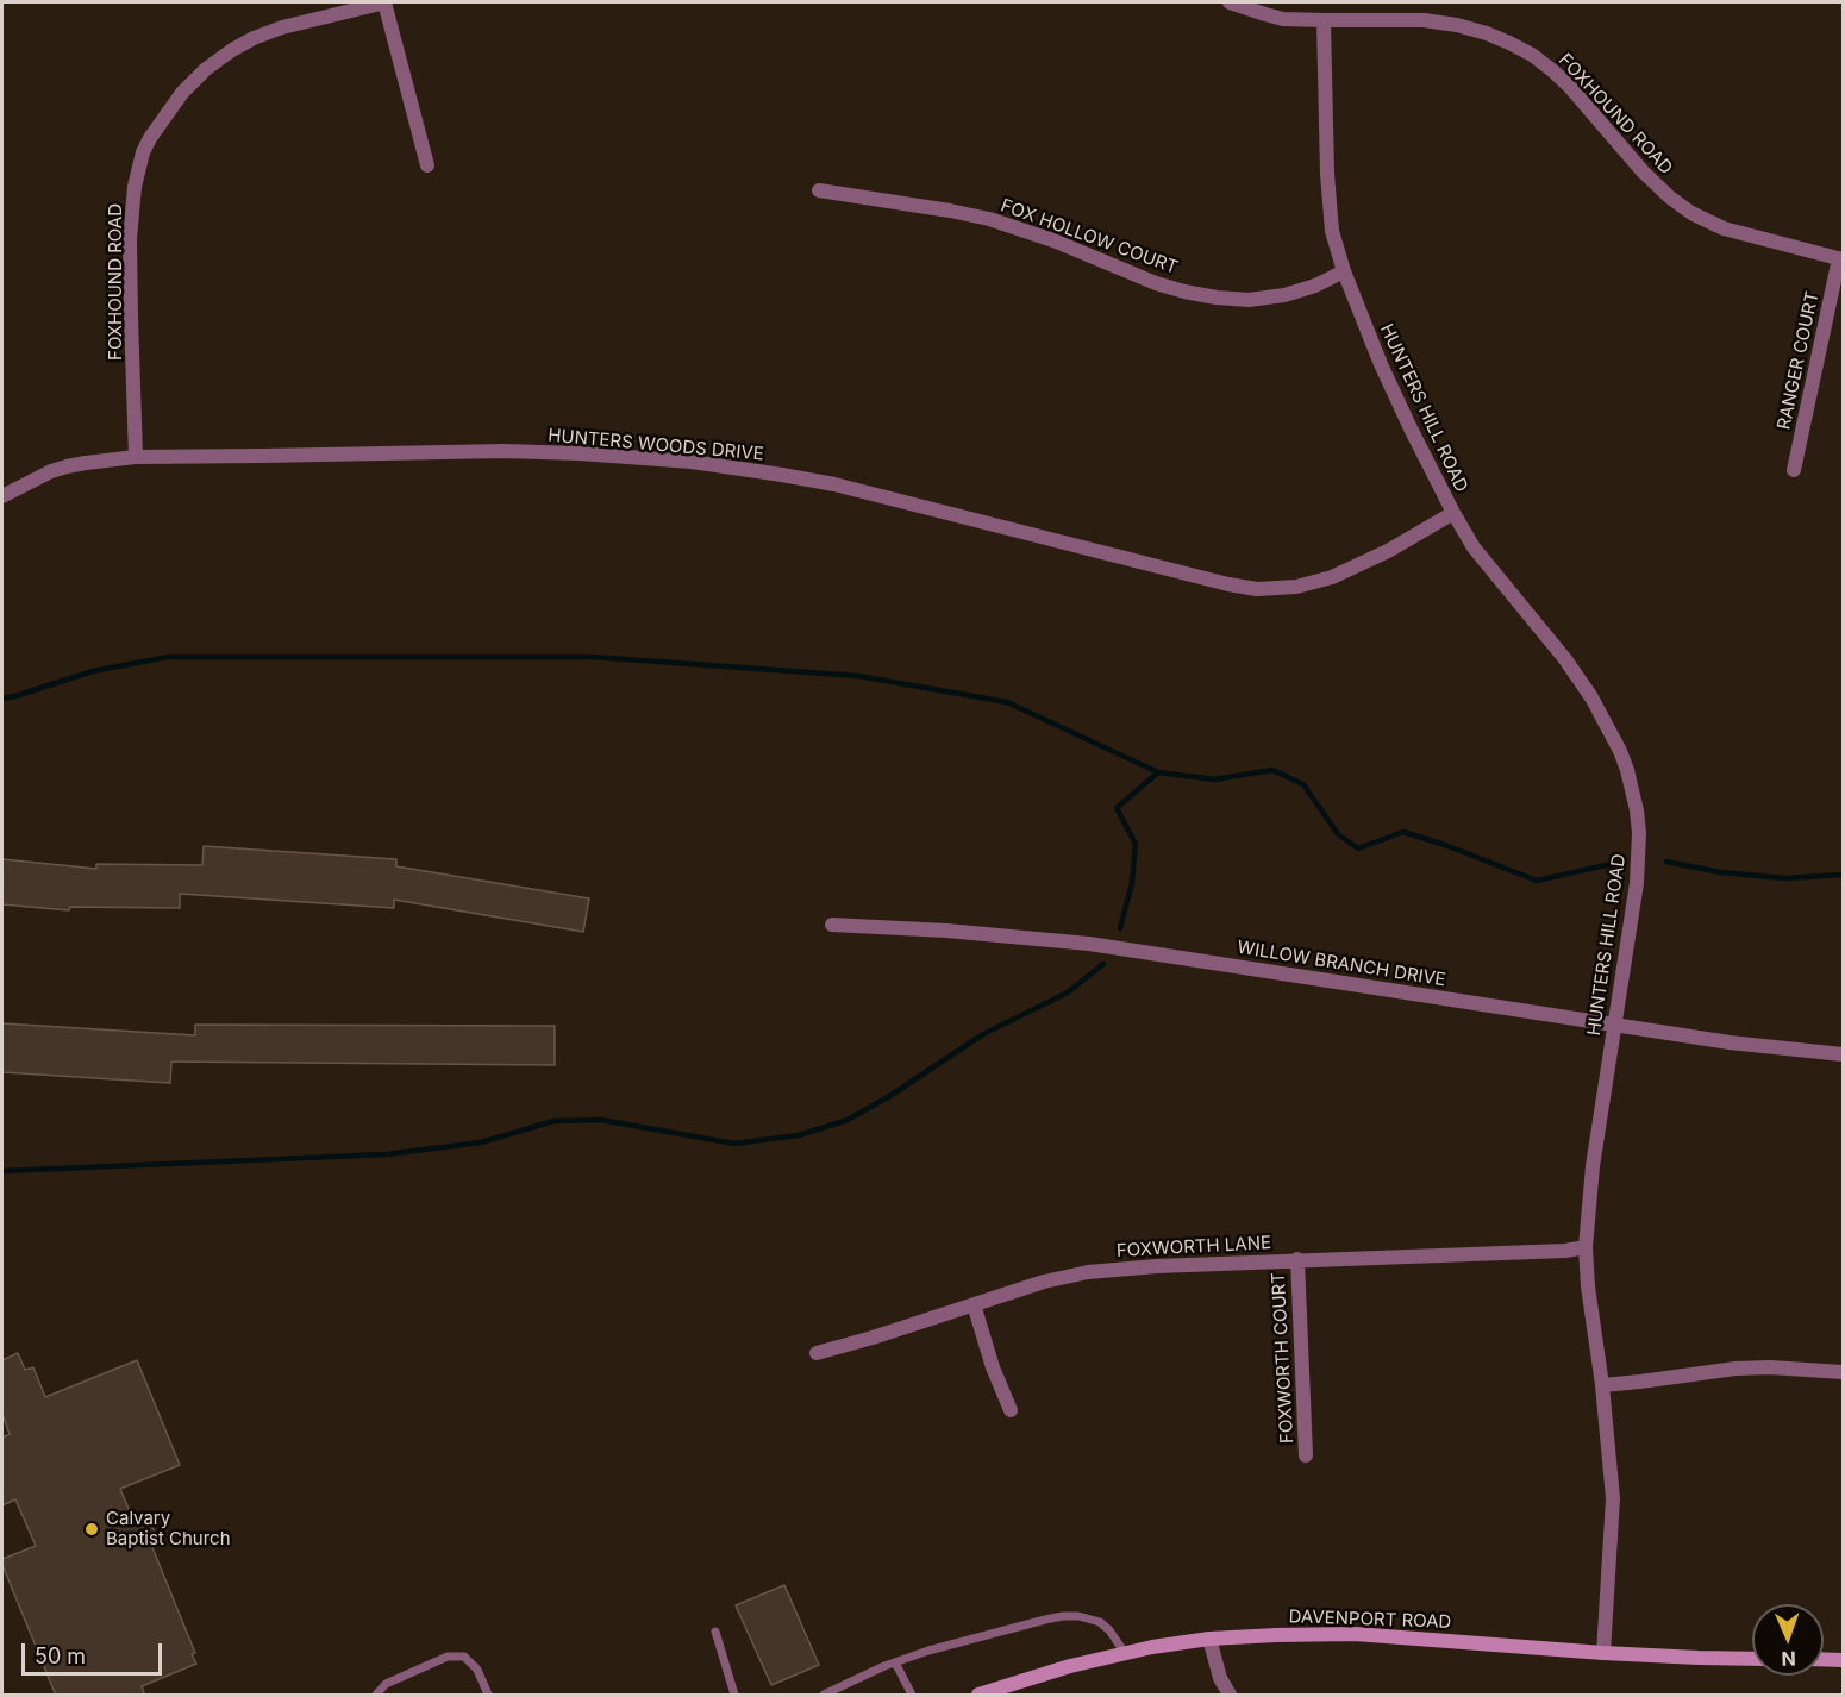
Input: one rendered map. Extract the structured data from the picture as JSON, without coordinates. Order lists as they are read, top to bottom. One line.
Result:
{"streets":{"street":["FOXHOUND ROAD","FOX HOLLOW COURT","RANGER COURT","HUNTERS HILL ROAD","HUNTERS WOODS DRIVE","WILLOW BRANCH DRIVE","FOXWORTH LANE","FOXWORTH COURT","DAVENPORT ROAD"]},"crossings":[["FOXHOUND ROAD","RANGER COURT"],["FOXHOUND ROAD","HUNTERS HILL ROAD"],["FOXHOUND ROAD","HUNTERS WOODS DRIVE"],["FOX HOLLOW COURT","HUNTERS HILL ROAD"],["HUNTERS HILL ROAD","HUNTERS WOODS DRIVE"],["HUNTERS HILL ROAD","WILLOW BRANCH DRIVE"],["HUNTERS HILL ROAD","FOXWORTH LANE"],["HUNTERS HILL ROAD","DAVENPORT ROAD"],["FOXWORTH LANE","FOXWORTH COURT"]],"places":["Calvary Baptist Church"],"scale_bar":"50 m","north":"bottom"}
